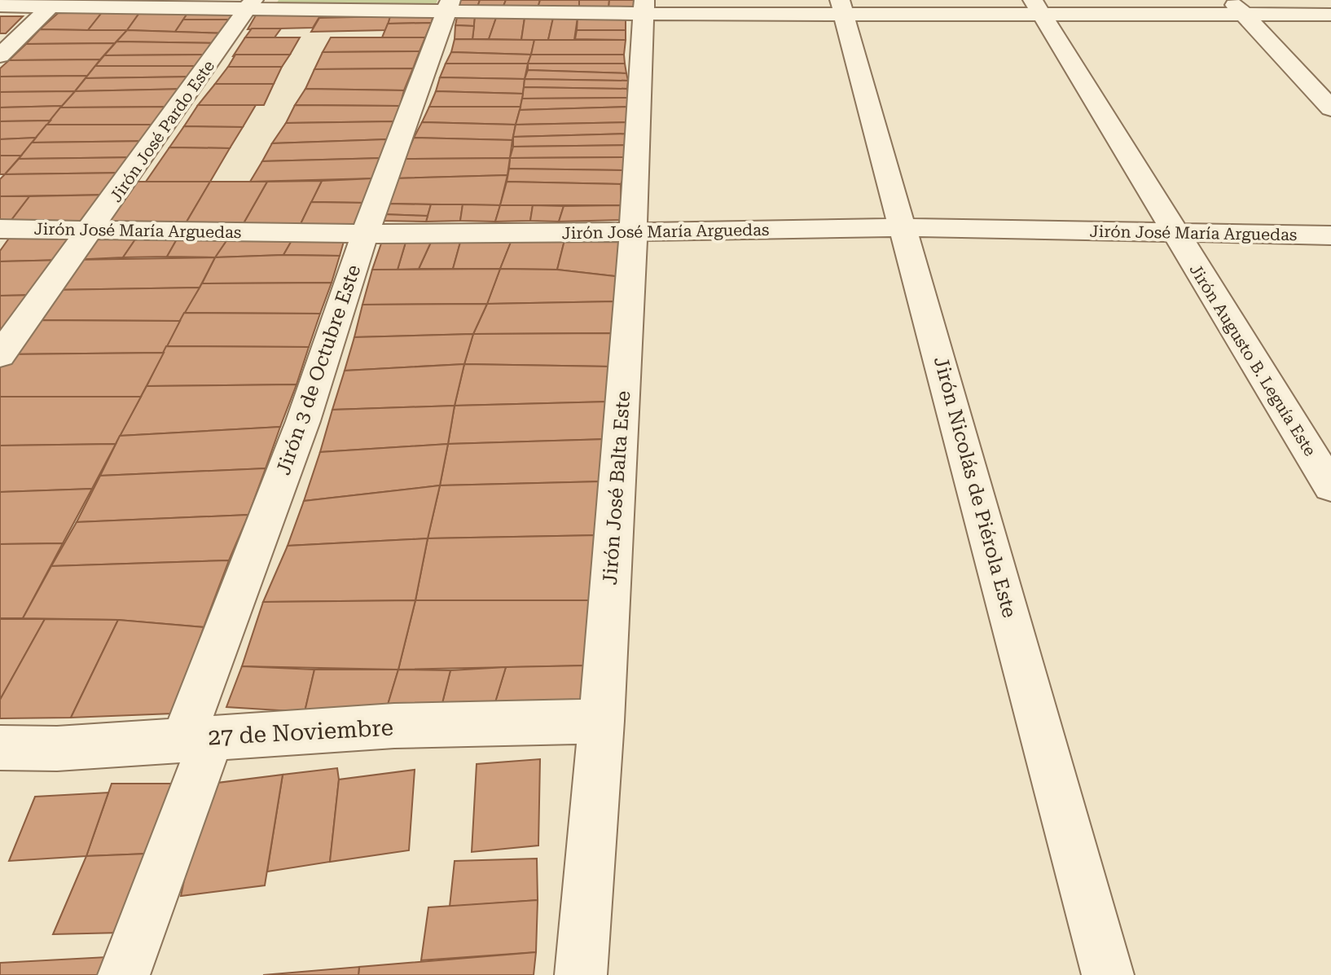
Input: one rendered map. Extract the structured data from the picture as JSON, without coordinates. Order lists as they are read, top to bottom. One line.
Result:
{"streets":{"street":["Jirón José Pardo Este","Jirón José María Arguedas","Jirón Augusto B. Leguía Este","Jirón 3 de Octubre Este","Jirón Nicolás de Piérola Este","Jirón José Balta Este","27 de Noviembre"]},"crossings":[["Jirón José Pardo Este","Jirón José María Arguedas"],["Jirón José María Arguedas","Jirón Augusto B. Leguía Este"],["Jirón José María Arguedas","Jirón 3 de Octubre Este"],["Jirón José María Arguedas","Jirón Nicolás de Piérola Este"],["Jirón José María Arguedas","Jirón José Balta Este"],["Jirón 3 de Octubre Este","27 de Noviembre"],["Jirón José Balta Este","27 de Noviembre"]]}
